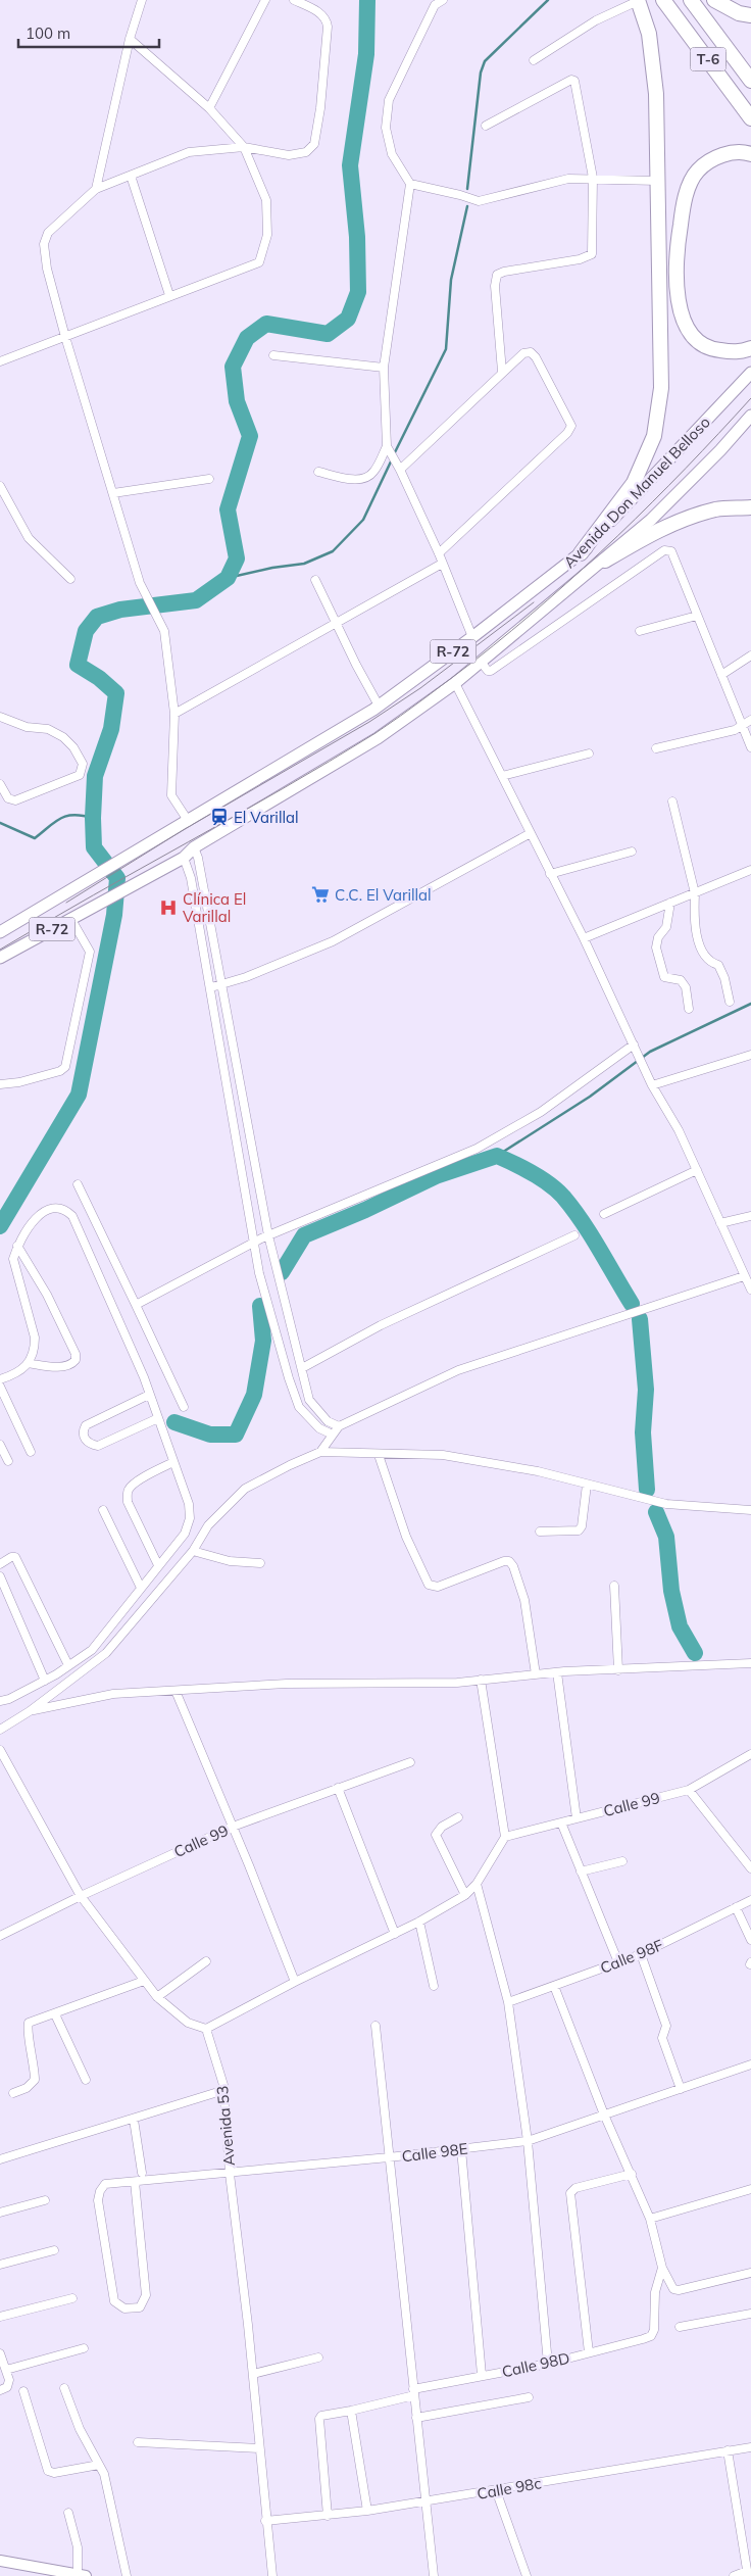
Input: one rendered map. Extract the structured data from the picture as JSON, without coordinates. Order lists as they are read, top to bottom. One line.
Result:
{"streets":{"highway":["T-6"],"main road":["Avenida Don Manuel Belloso","R-72"],"street":["Calle 99","Calle 98F","Avenida 53","Calle 98E","Calle 98D","Calle 98c"]},"crossings":[["Avenida 53","Calle 98E"],["Avenida 53","Calle 98c"],["Calle 98D","Calle 98c"]],"places":{"station":["El Varillal"],"supermarket":["C.C. El Varillal"],"hospital":["Clínica El Varillal"]},"scale_bar":"100 m"}
